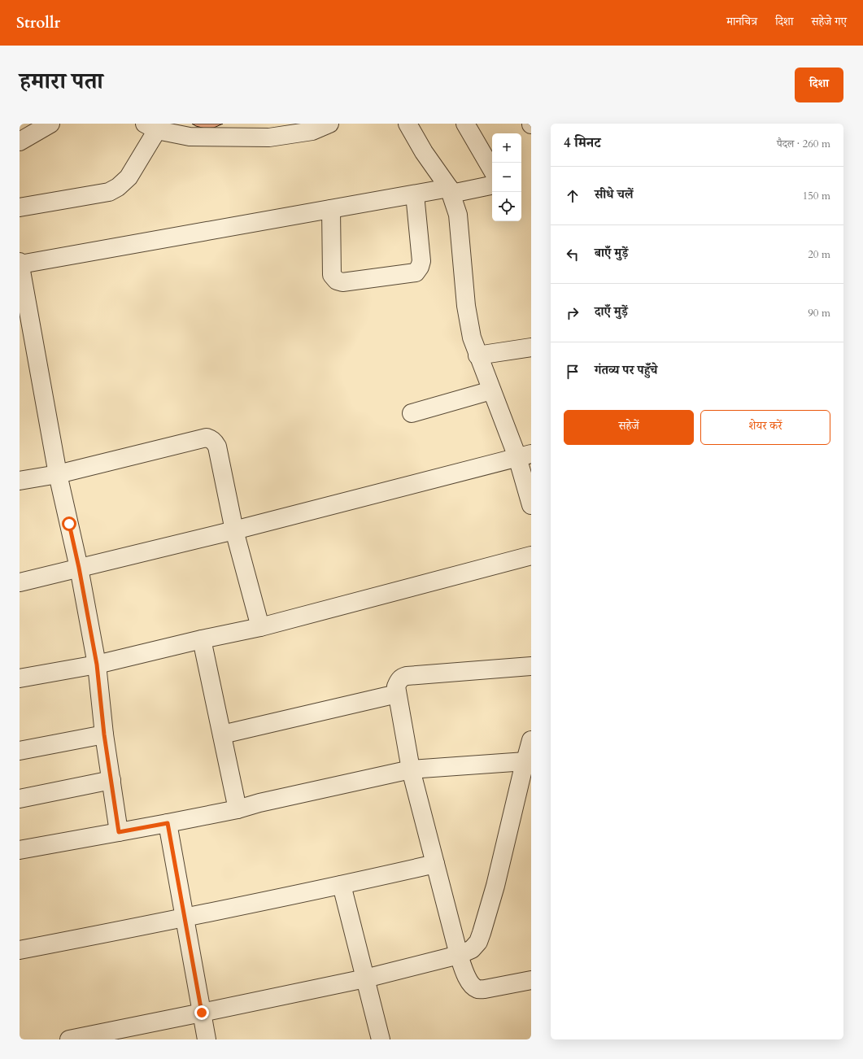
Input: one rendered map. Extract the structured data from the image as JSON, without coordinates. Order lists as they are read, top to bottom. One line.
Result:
{"page":{"header":"Strollr","nav":["मानचित्र","दिशा","सहेजे गए"],"title":"हमारा पता","buttons":["दिशा",["सहेजें","शेयर करें"]],"heading":["4 मिनट","पैदल · 260 m"],"map_buttons":["+","−"],"list":[["सीधे चलें","150 m"],["बाएँ मुड़ें","20 m"],["दाएँ मुड़ें","90 m"],"गंतव्य पर पहुँचे"]}}
